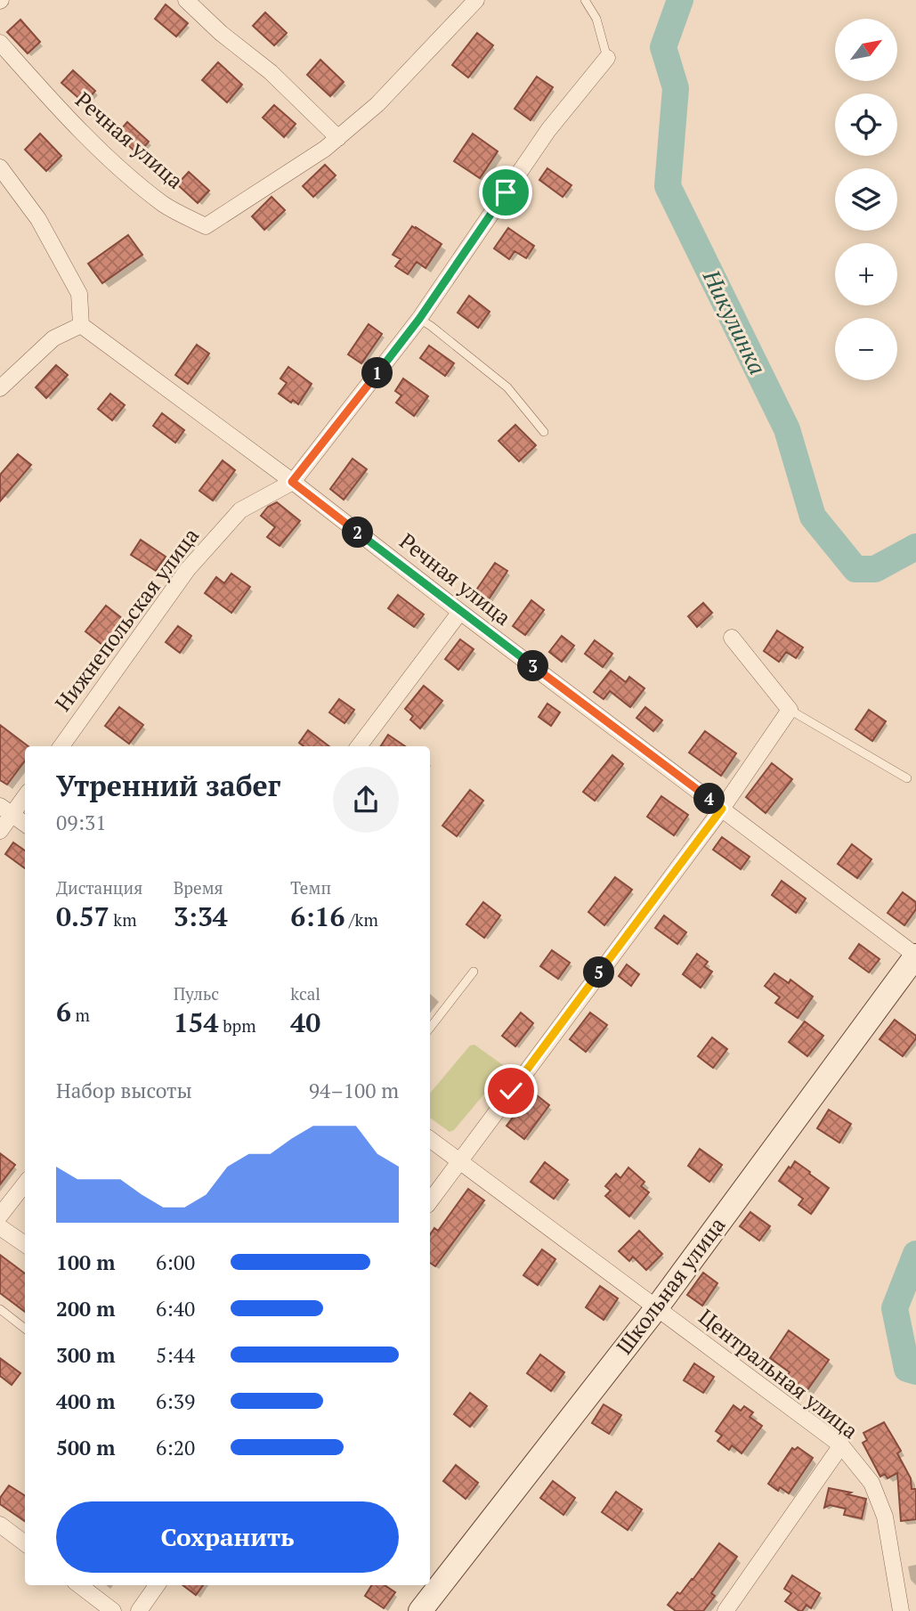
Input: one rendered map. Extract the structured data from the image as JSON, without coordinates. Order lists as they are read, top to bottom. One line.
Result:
{"streets":{"street":["Речная улица","Нижнепольская улица","Школьная улица","Центральная улица"]},"crossings":[["Речная улица","Нижнепольская улица"],["Речная улица","Школьная улица"],["Школьная улица","Центральная улица"]],"water":["Никулинка"],"north":"top right","page":{"map_buttons":["+","−"],"pins":["1","2","3","4","5"],"heading":["Утренний забег","09:31"],"stats":[["Дистанция","0.57 km"],["Время","3:34"],["Темп","6:16 /km"],["6 m"],["Пульс","154 bpm"],["kcal","40"]],"chart":["Набор высоты","94–100 m"],"list":[{"name":"100 m","note":"6:00"},{"name":"200 m","note":"6:40"},{"name":"300 m","note":"5:44"},{"name":"400 m","note":"6:39"},{"name":"500 m","note":"6:20"}],"buttons":"Сохранить"}}
